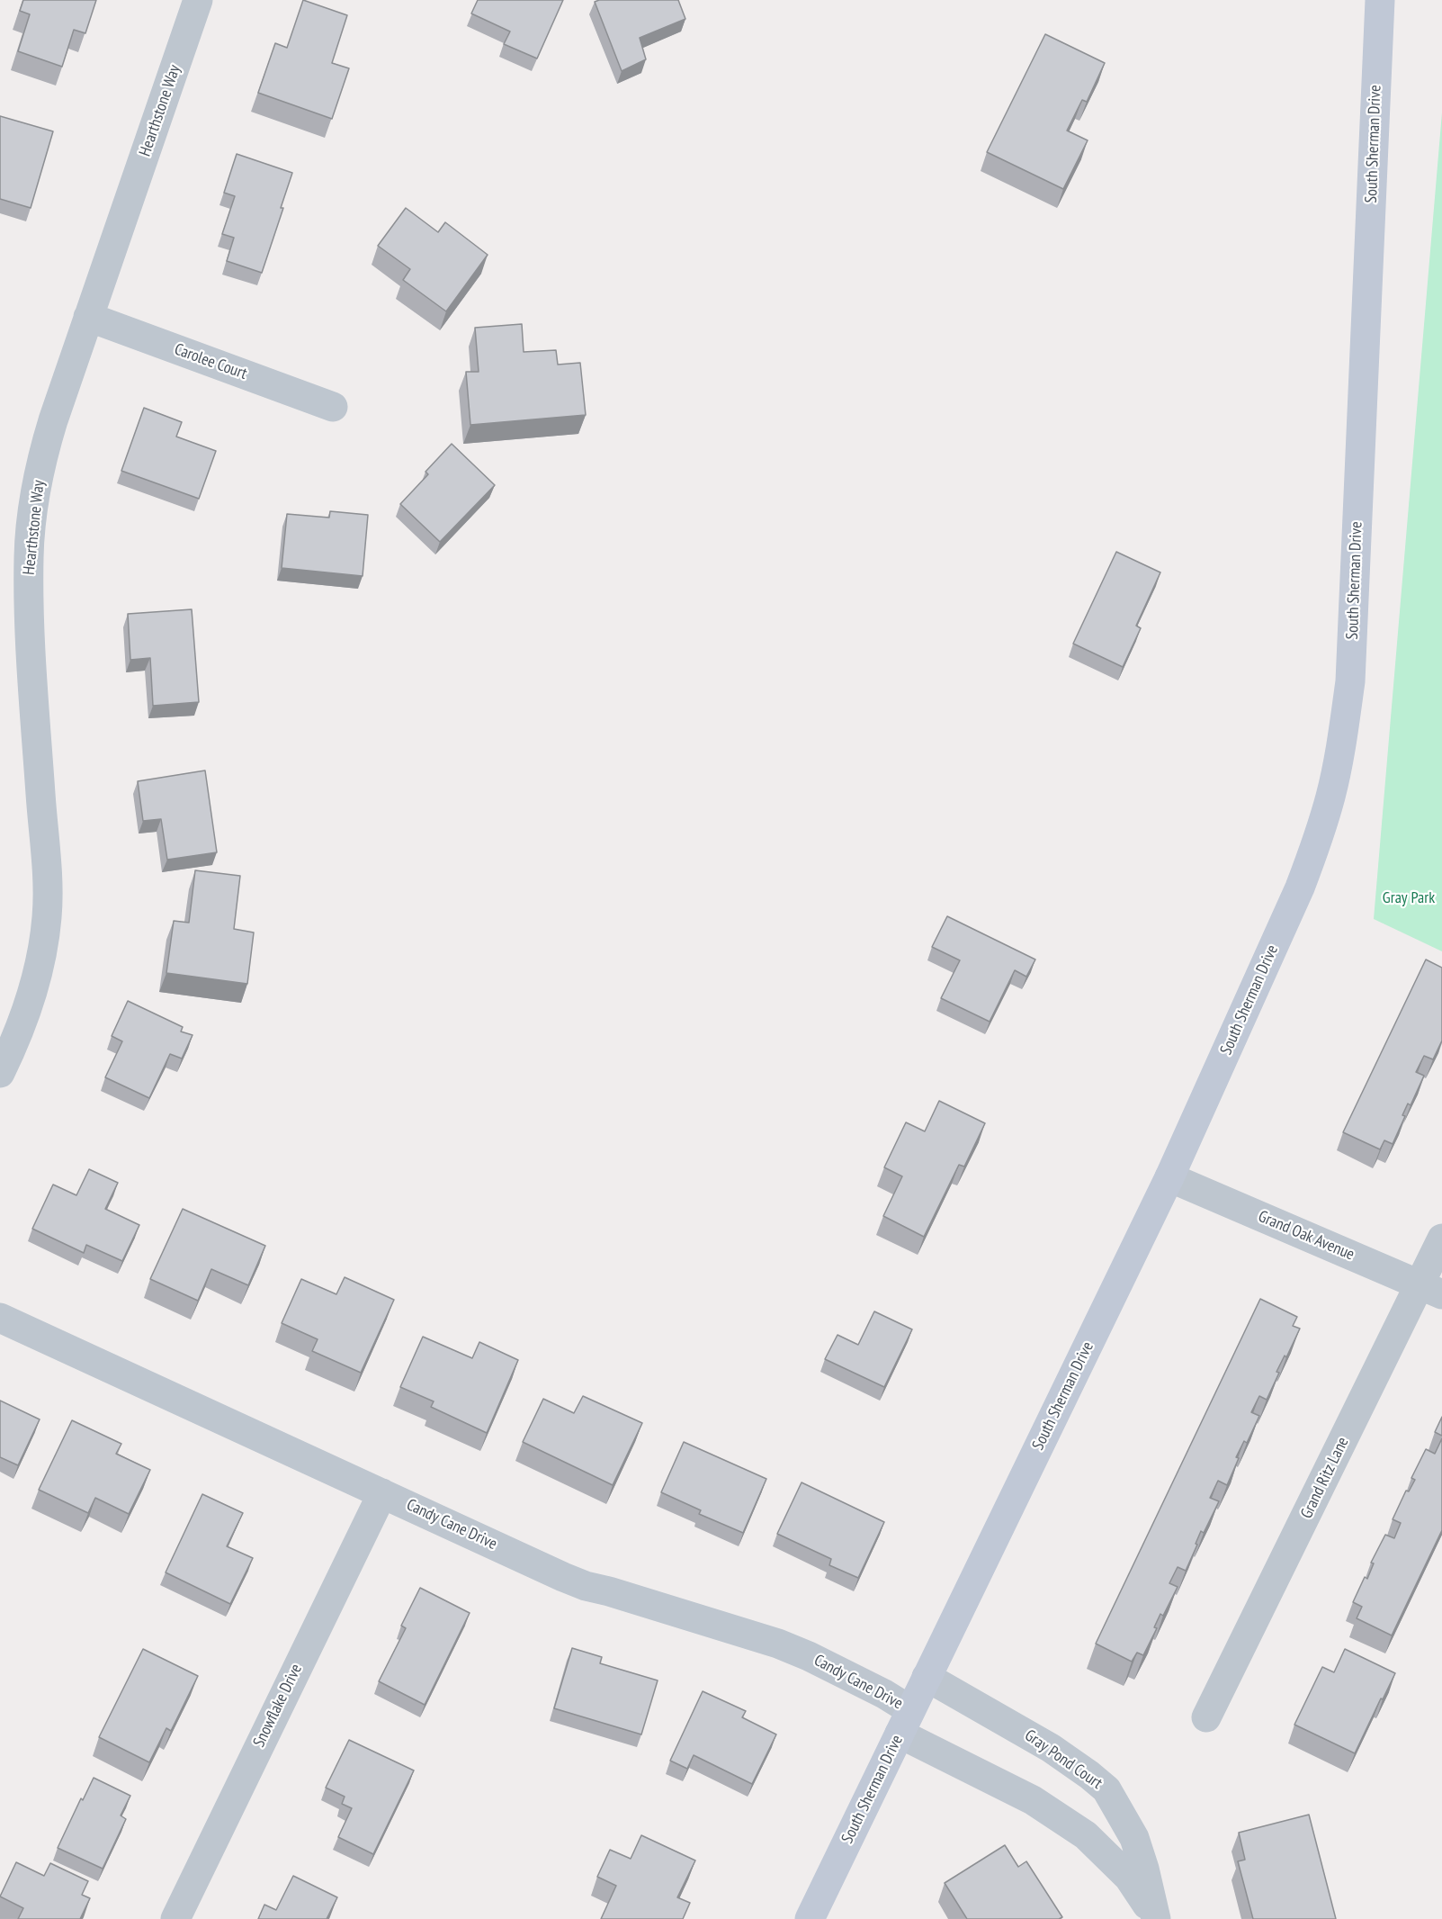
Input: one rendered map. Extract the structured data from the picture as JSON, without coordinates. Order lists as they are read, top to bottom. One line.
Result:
{"streets":{"street":["Hearthstone Way","South Sherman Drive","Carolee Court","Grand Oak Avenue","Grand Ritz Lane","Candy Cane Drive","Snowflake Drive","Gray Pond Court"]},"crossings":[["Hearthstone Way","Carolee Court"],["South Sherman Drive","Grand Oak Avenue"],["South Sherman Drive","Candy Cane Drive"],["South Sherman Drive","Gray Pond Court"],["Grand Oak Avenue","Grand Ritz Lane"],["Candy Cane Drive","Snowflake Drive"],["Candy Cane Drive","Gray Pond Court"]],"parks":["Gray Park"]}
